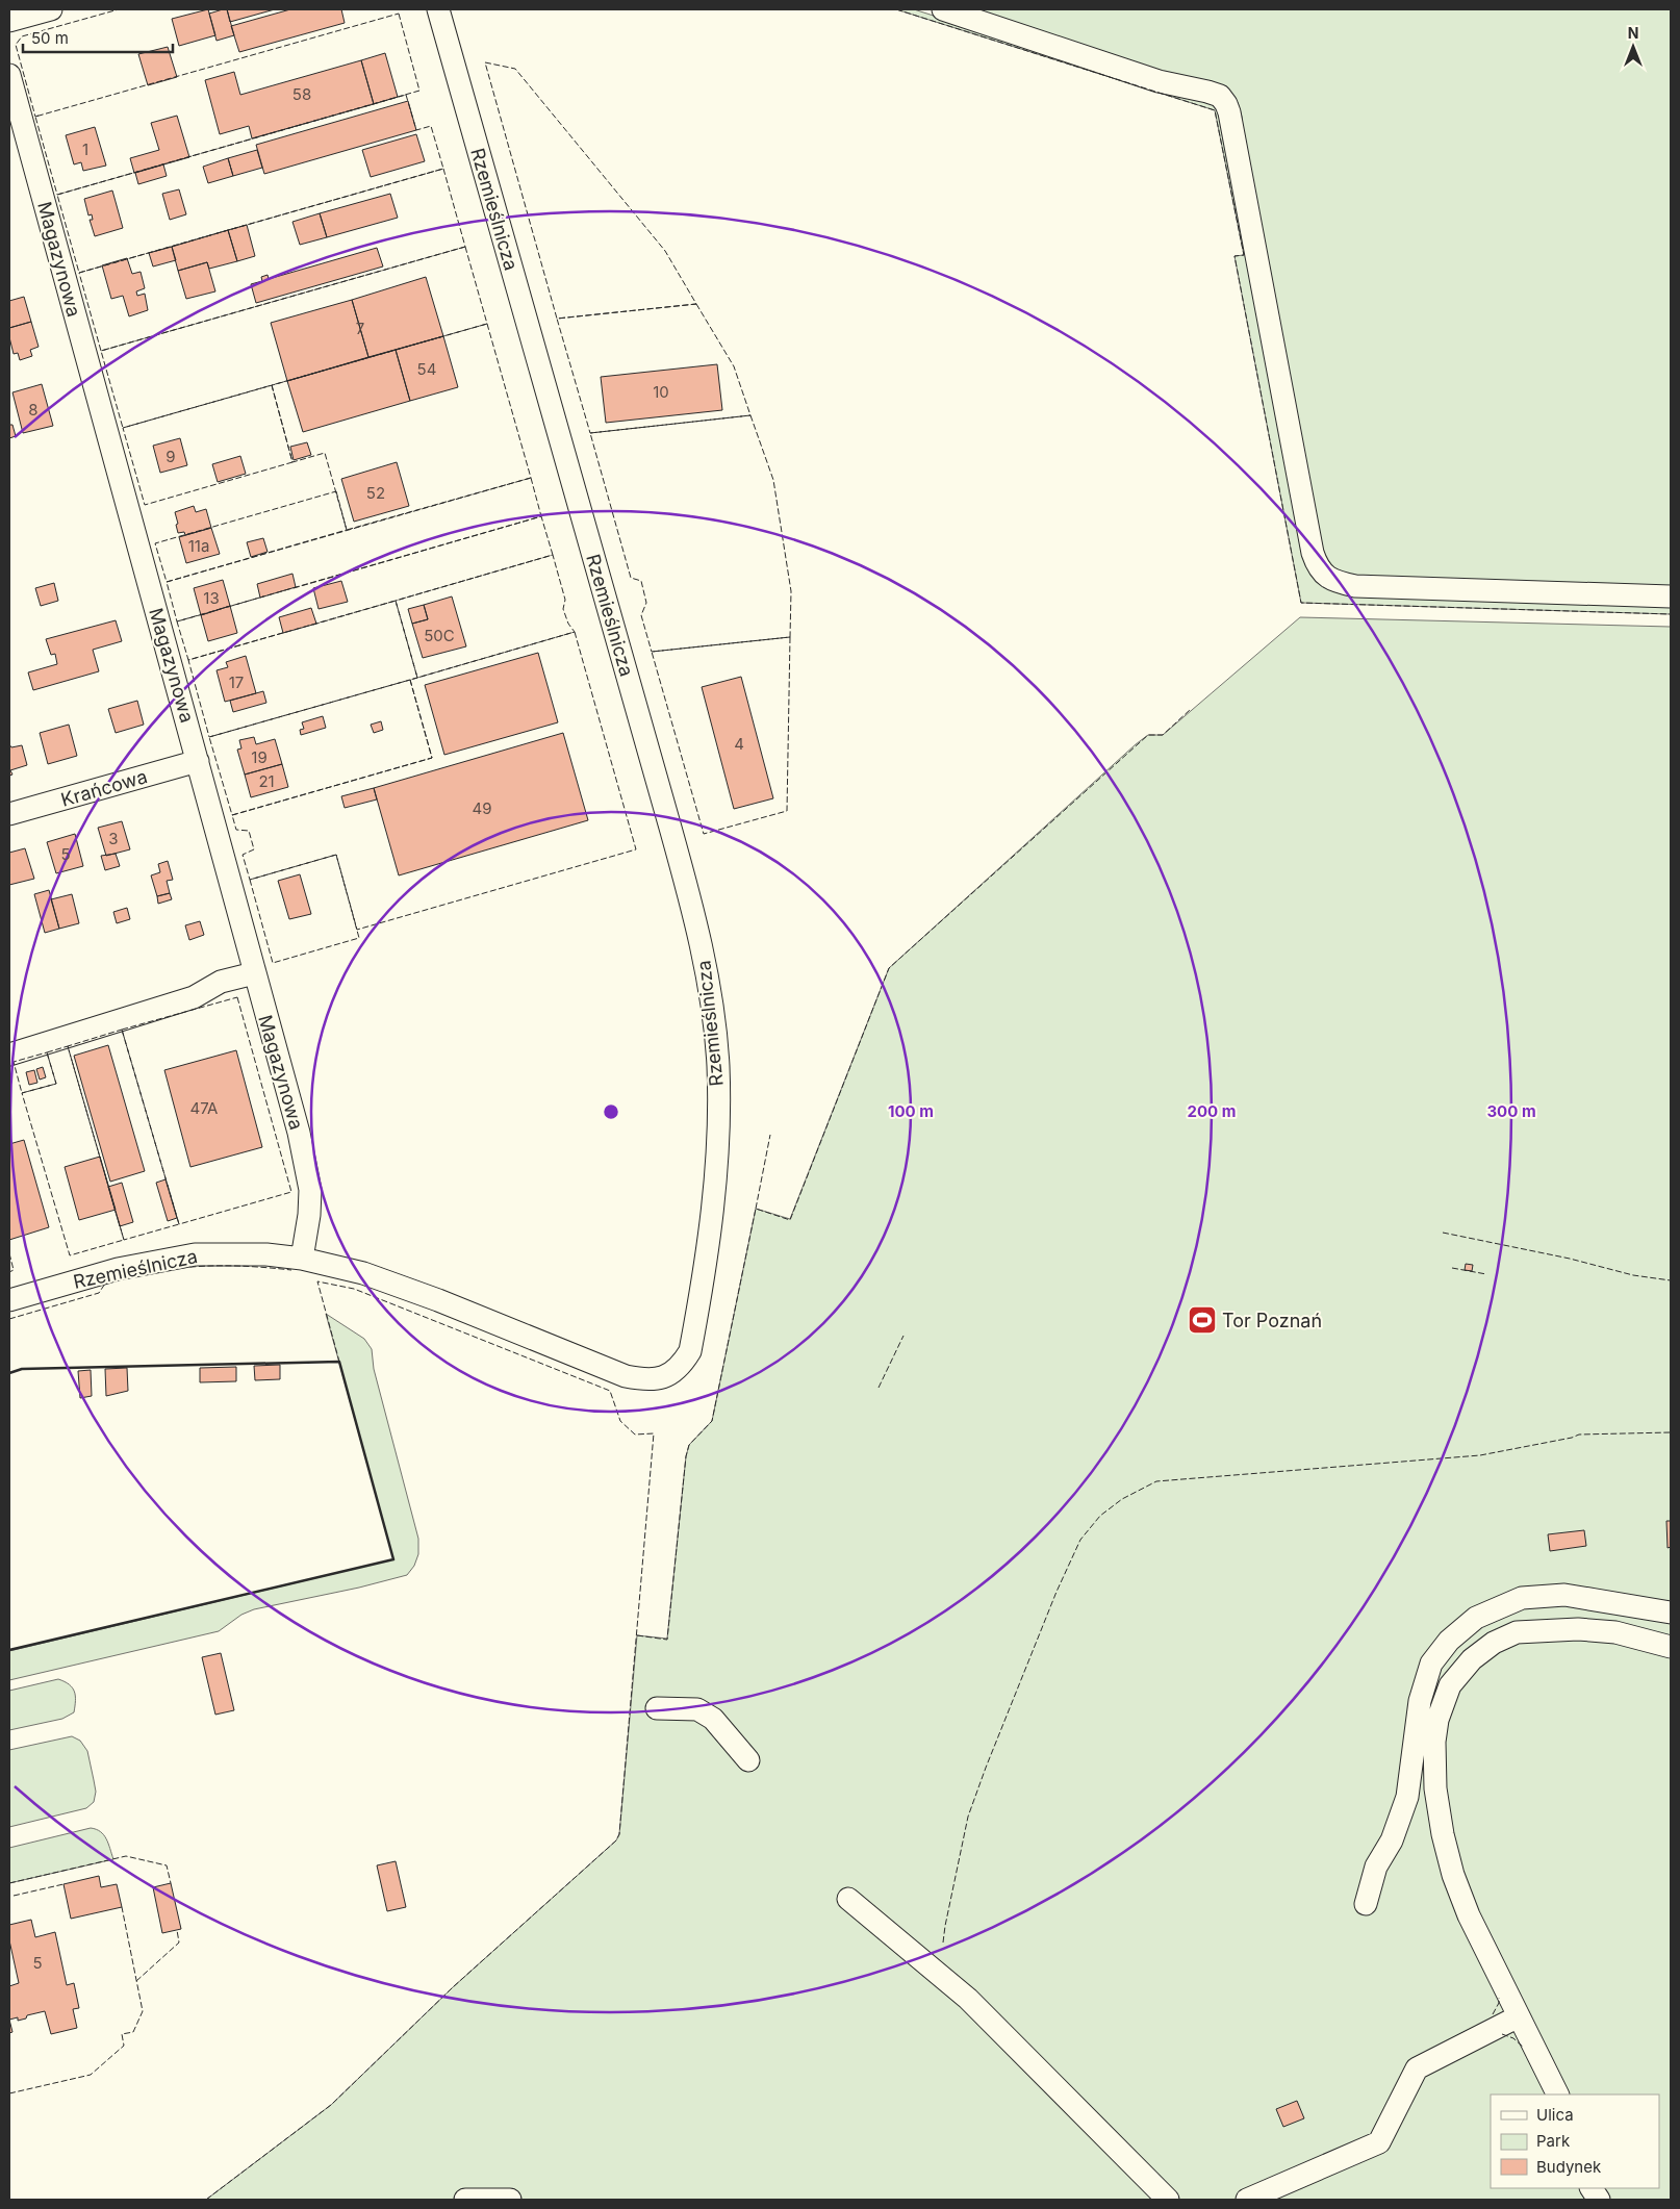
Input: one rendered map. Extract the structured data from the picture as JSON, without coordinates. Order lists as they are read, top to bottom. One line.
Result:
{"streets":{"street":["Rzemieślnicza","Magazynowa","Krańcowa"]},"crossings":[["Rzemieślnicza","Magazynowa"],["Magazynowa","Krańcowa"]],"places":{"sports":["Tor Poznań"]},"house_numbers":["58","1","7","54","10","8","9","52","11a","13","50C","17","4","19","21","49","3","5","47A","5"],"legend":["Ulica","Park","Budynek"],"scale_bar":"50 m","north":"top","rings":["100 m","200 m","300 m"]}
